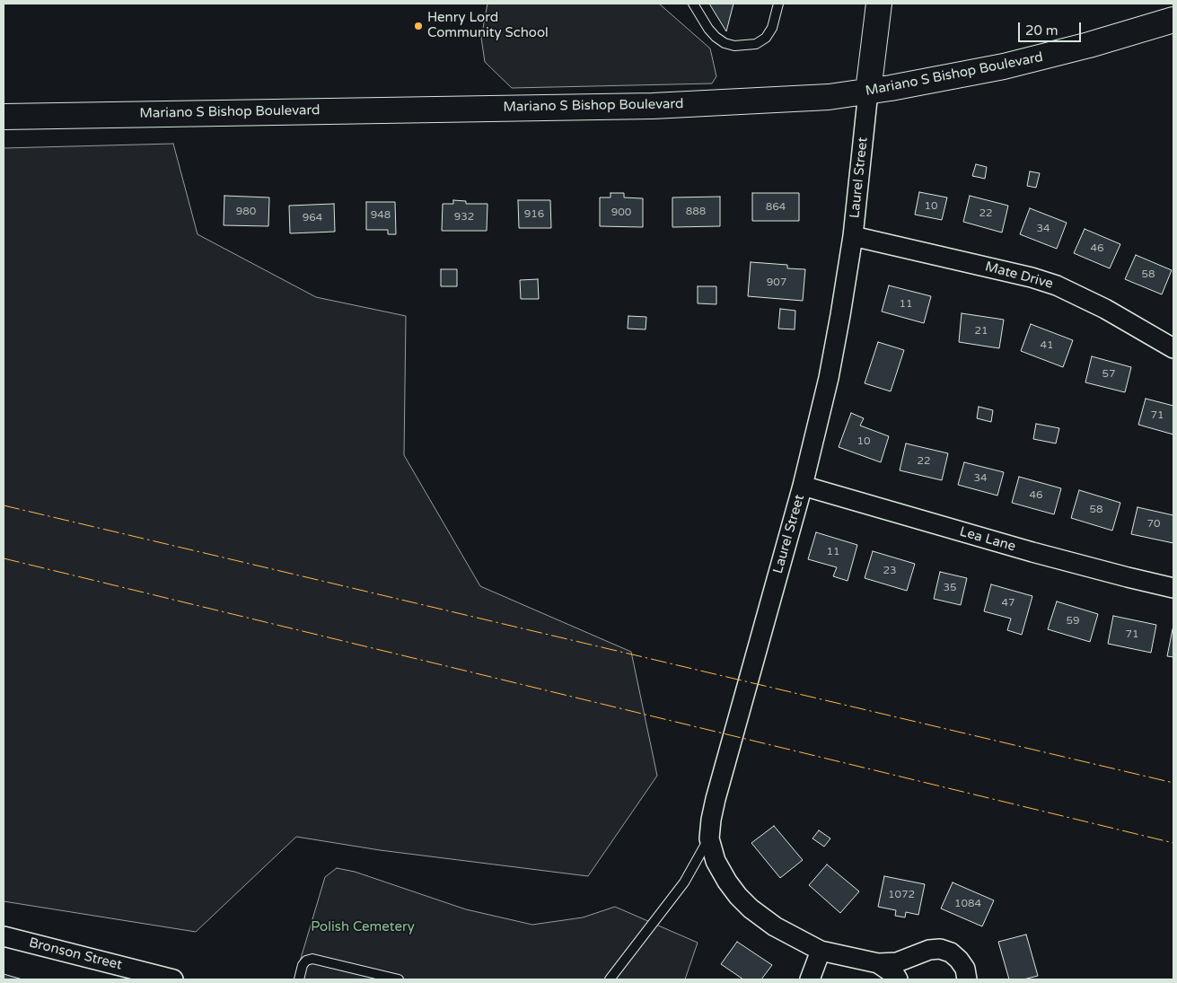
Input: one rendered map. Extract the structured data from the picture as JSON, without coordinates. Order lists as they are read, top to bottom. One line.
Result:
{"streets":{"main road":["Mariano S Bishop Boulevard","Laurel Street"],"street":["Mate Drive","Lea Lane","Bronson Street"]},"crossings":[["Mariano S Bishop Boulevard","Laurel Street"],["Laurel Street","Mate Drive"],["Laurel Street","Lea Lane"]],"parks":["Polish Cemetery"],"places":["Henry Lord Community School"],"house_numbers":["10","864","980","888","900","22","916","948","932","964","34","46","58","907","11","21","41","57","71","10","22","34","46","58","70","11","23","35","47","59","71","1072","1084"],"scale_bar":"20 m"}
